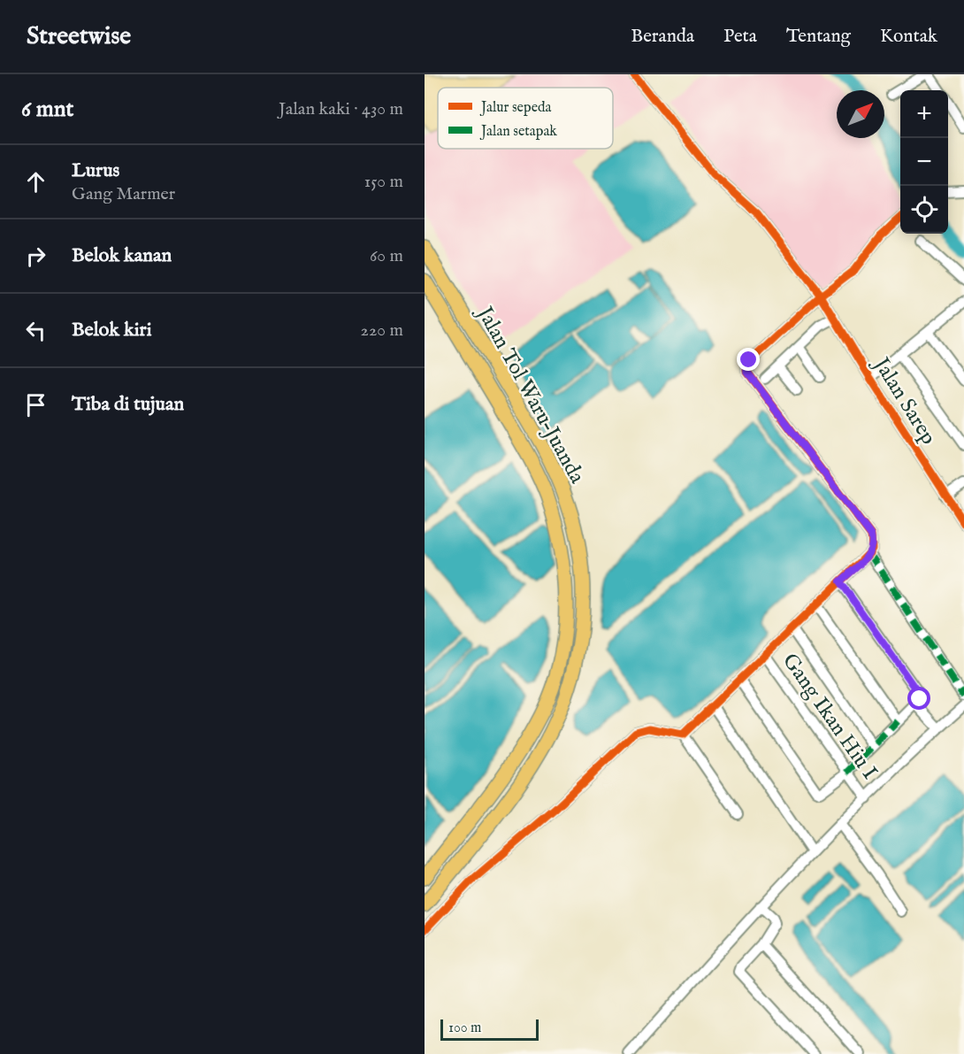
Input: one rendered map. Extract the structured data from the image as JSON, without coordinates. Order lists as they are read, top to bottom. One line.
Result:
{"streets":{"highway":["Jalan Tol Waru–Juanda"],"street":["Jalan Sarep","Gang Ikan Hiu I"]},"legend":["Jalur sepeda","Jalan setapak"],"scale_bar":"100 m","north":"top right","page":{"header":"Streetwise","nav":["Beranda","Peta","Tentang","Kontak"],"heading":["6 mnt","Jalan kaki · 430 m"],"map_buttons":["+","−"],"list":[["Lurus","Gang Marmer","150 m"],["Belok kanan","60 m"],["Belok kiri","220 m"],"Tiba di tujuan"],"scale":"100 m"}}
